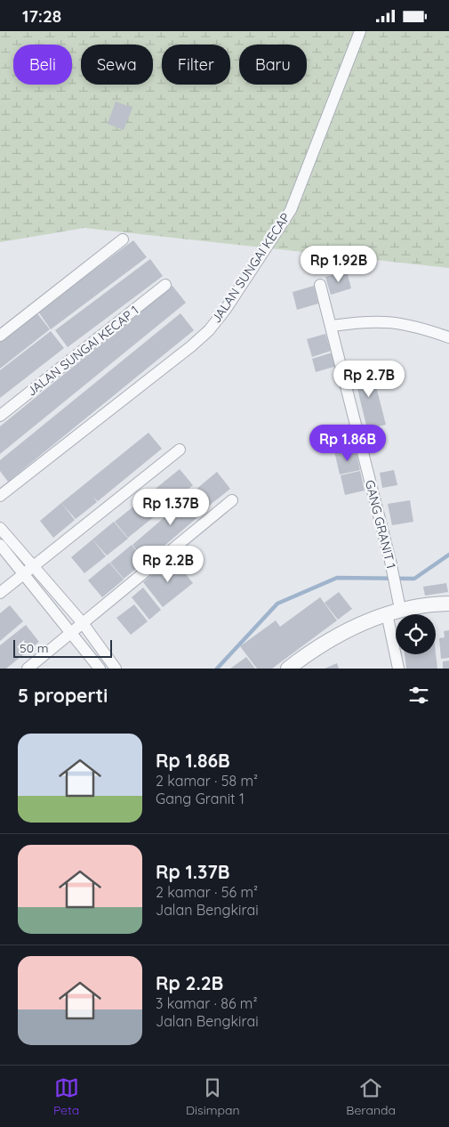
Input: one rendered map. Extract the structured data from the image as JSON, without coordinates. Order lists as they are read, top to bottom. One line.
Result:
{"streets":{"street":["JALAN SUNGAI KECAP","JALAN SUNGAI KECAP 1","GANG GRANIT 1"]},"scale_bar":"50 m","page":{"status":"17:28","chip":["Beli","Sewa","Filter","Baru"],"price":["Rp 1.92B","Rp 2.7B","Rp 1.86B","Rp 1.37B","Rp 2.2B"],"scale":"50 m","heading":"5 properti","list":[{"name":"Rp 1.86B","note":"2 kamar · 58 m² · Gang Granit 1"},{"name":"Rp 1.37B","note":"2 kamar · 56 m² · Jalan Bengkirai"},{"name":"Rp 2.2B","note":"3 kamar · 86 m² · Jalan Bengkirai"}],"tabs":["Peta","Disimpan","Beranda"]}}
